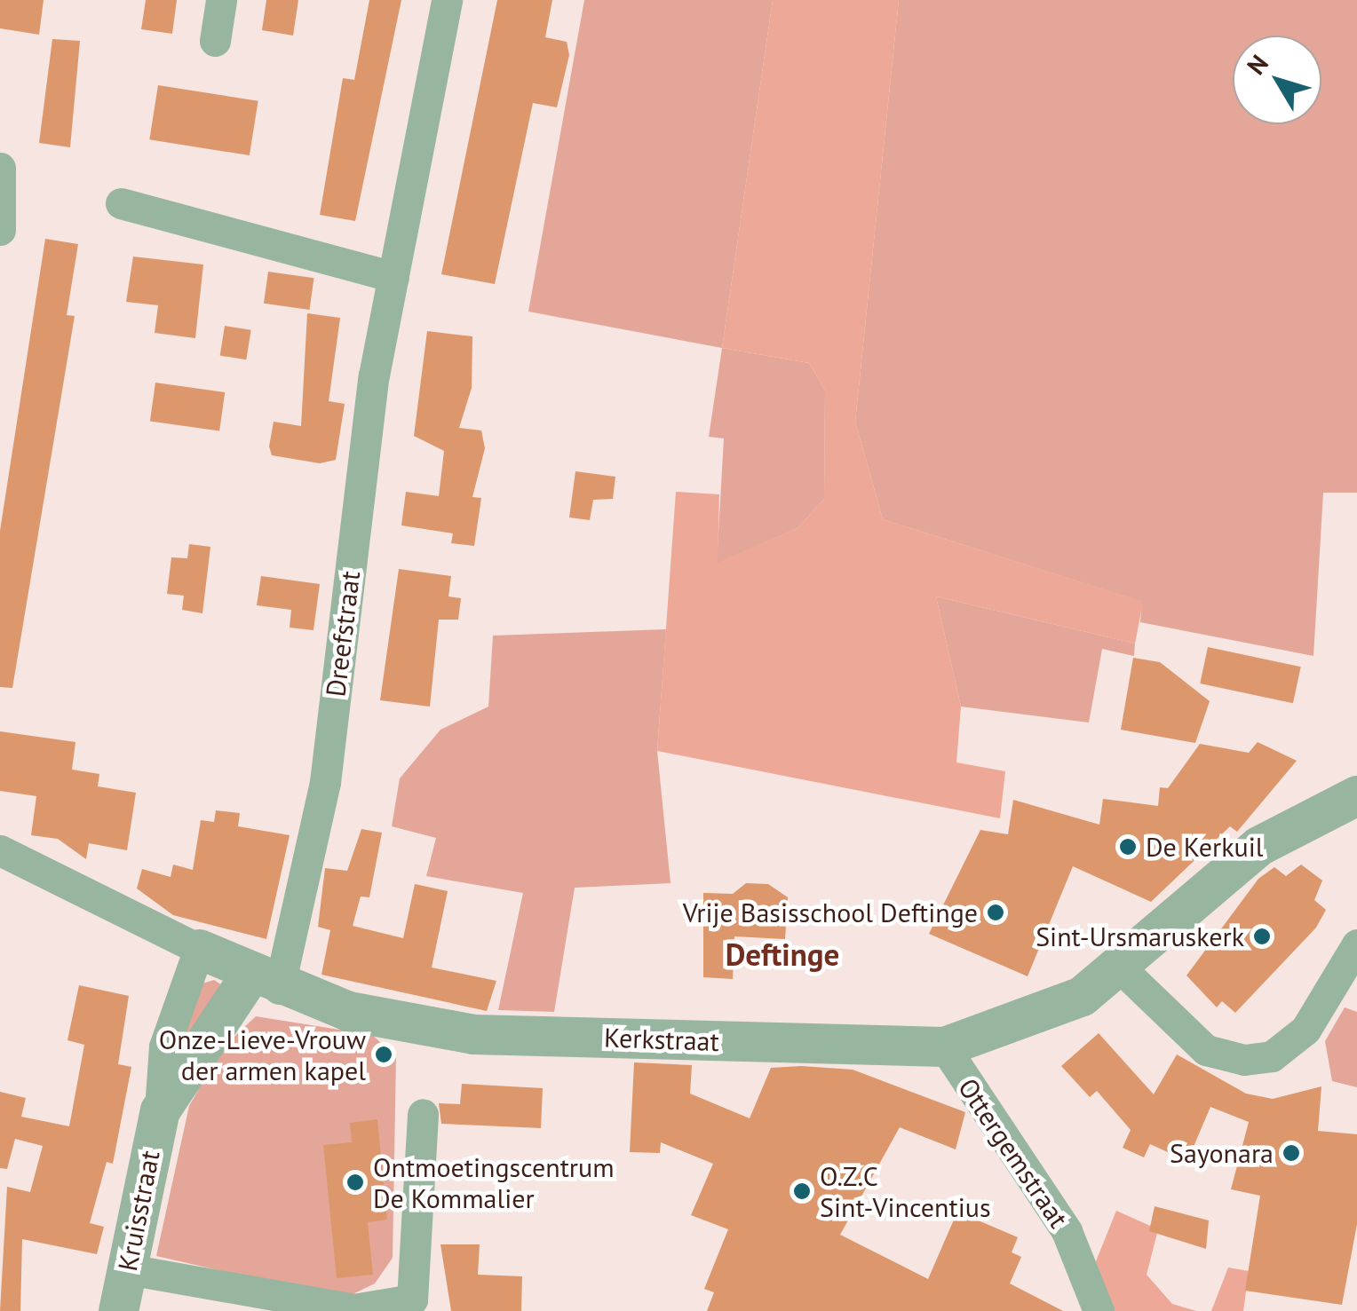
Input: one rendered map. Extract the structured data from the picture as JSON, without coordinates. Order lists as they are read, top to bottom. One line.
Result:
{"streets":{"street":["Dreefstraat","Kerkstraat","Ottergemstraat","Kruisstraat"]},"crossings":[["Dreefstraat","Kerkstraat"],["Dreefstraat","Kruisstraat"],["Kerkstraat","Ottergemstraat"],["Kerkstraat","Kruisstraat"]],"districts":["Deftinge"],"places":["De Kerkuil","Vrije Basisschool Deftinge","Sint-Ursmaruskerk","Onze-Lieve-Vrouw der armen kapel","Sayonara","Ontmoetingscentrum De Kommalier","O.Z.C Sint-Vincentius"],"north":"top left"}
